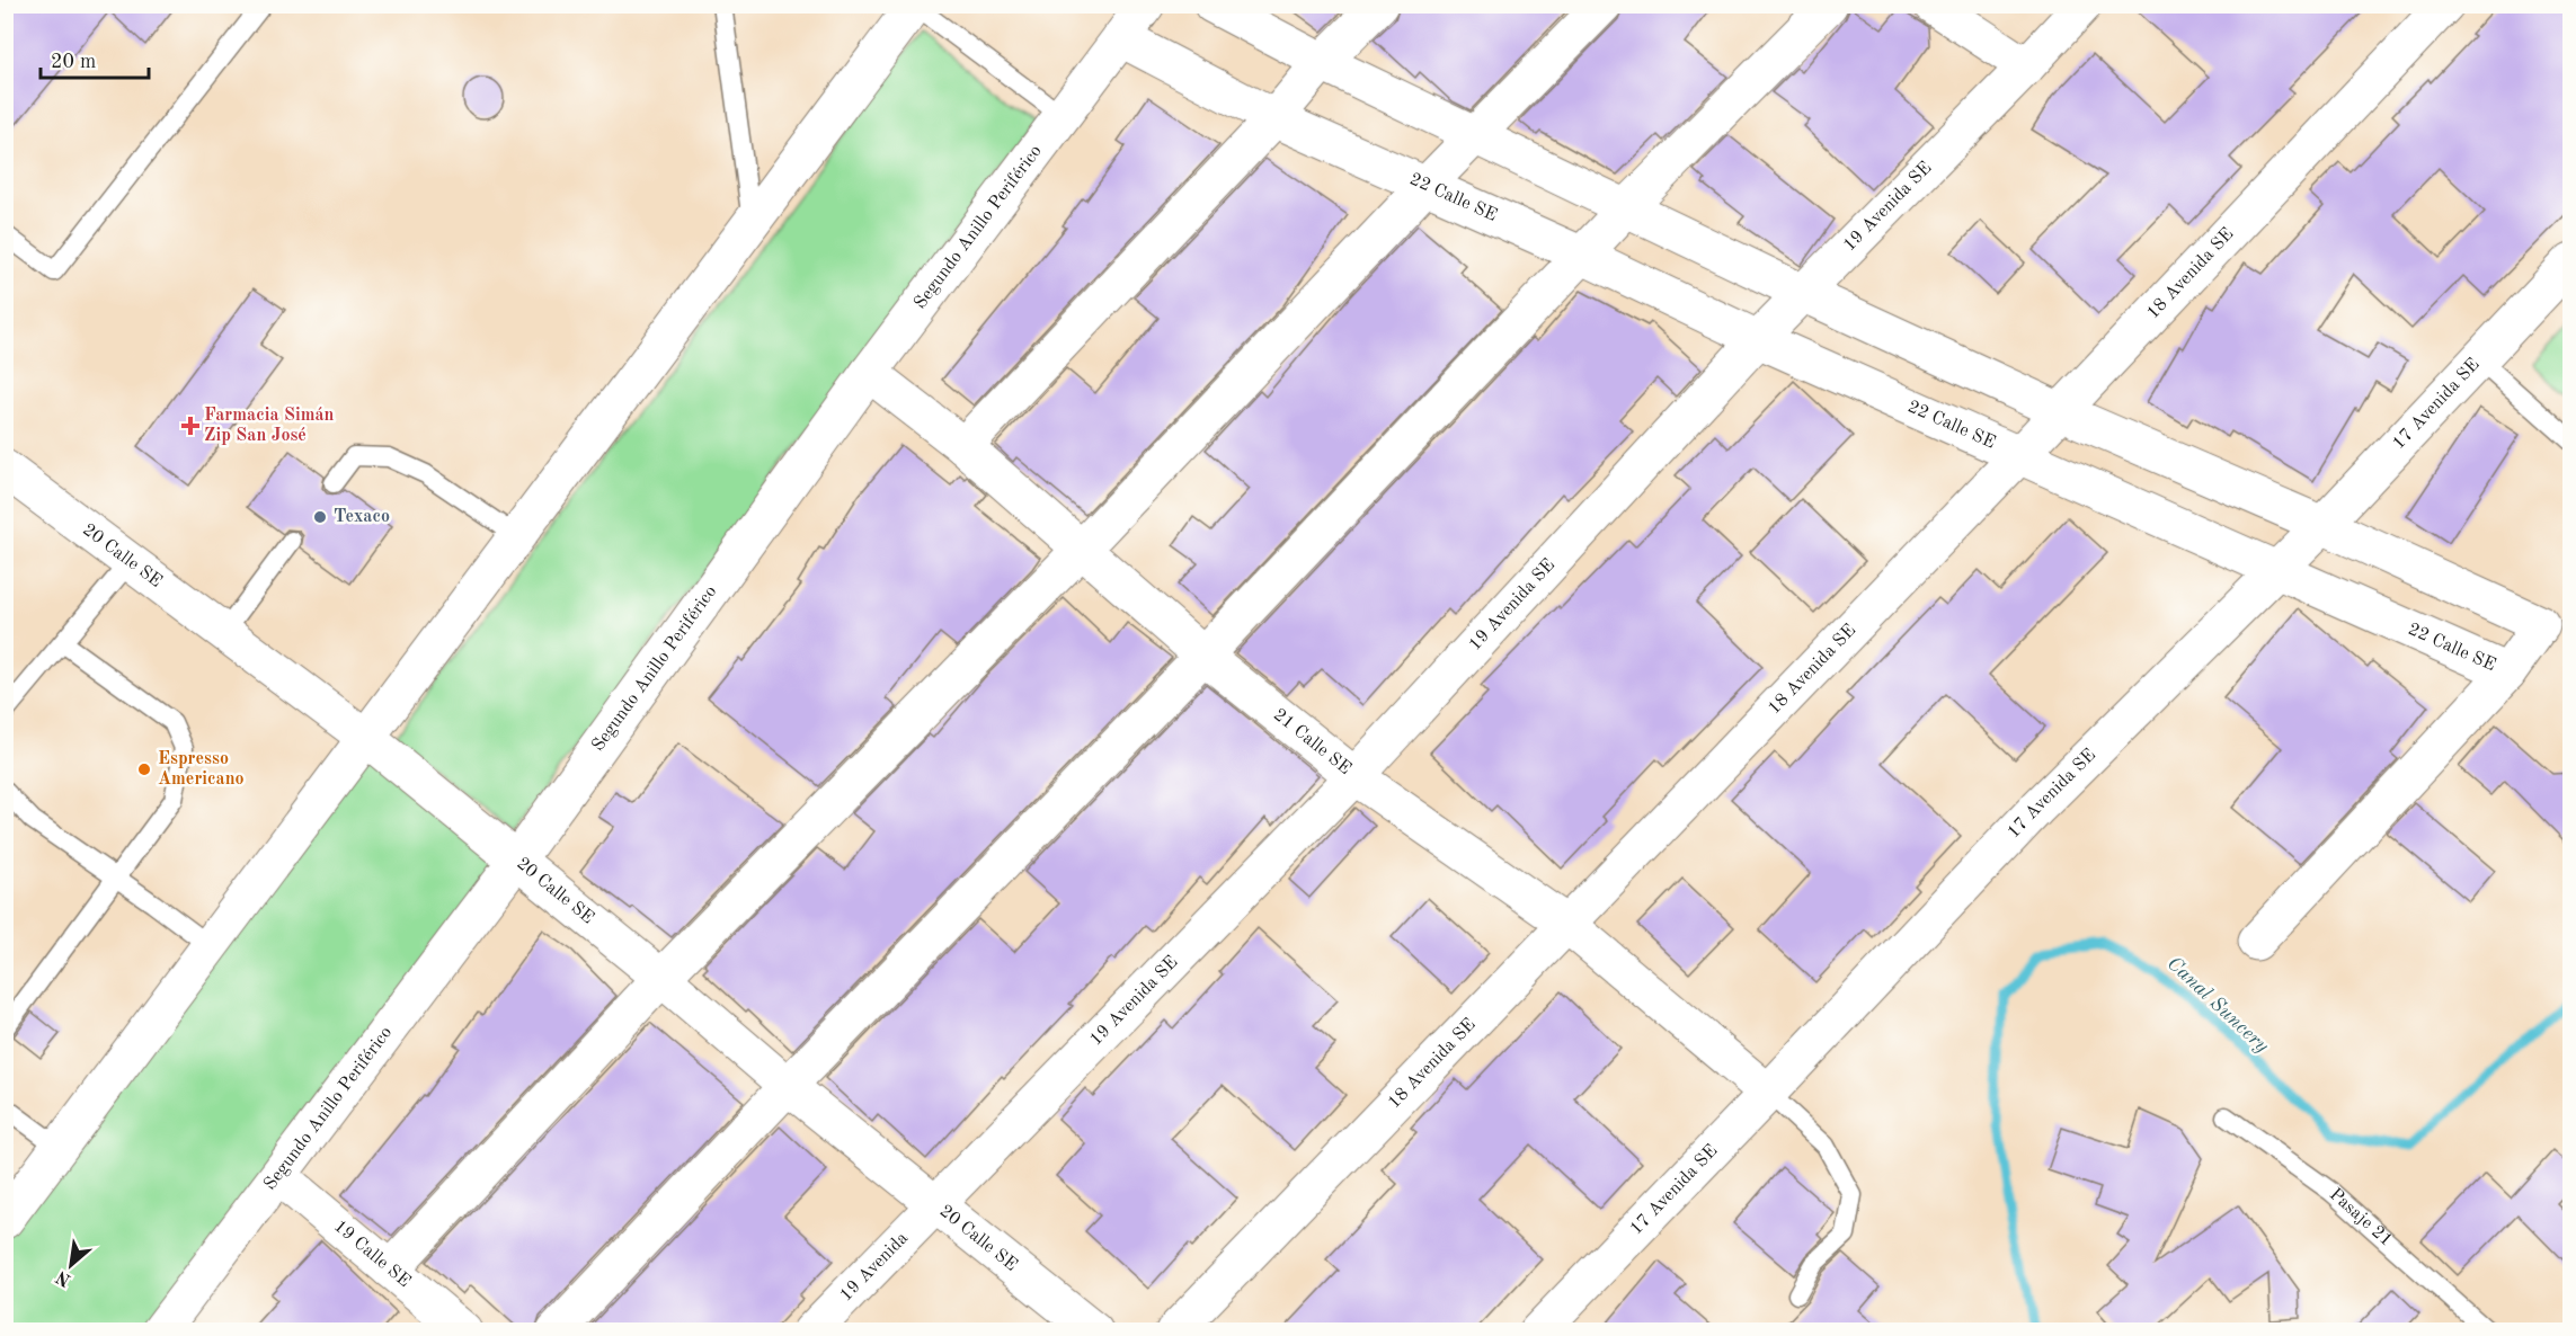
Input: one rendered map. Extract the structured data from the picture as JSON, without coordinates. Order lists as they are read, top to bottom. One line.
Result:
{"streets":{"street":["22 Calle SE","19 Avenida SE","Segundo Anillo Periférico","18 Avenida SE","17 Avenida SE","20 Calle SE","21 Calle SE","19 Calle SE","19 Avenida"],"lane":["Pasaje 21"]},"crossings":[["22 Calle SE","19 Avenida SE"],["22 Calle SE","Segundo Anillo Periférico"],["22 Calle SE","18 Avenida SE"],["22 Calle SE","17 Avenida SE"],["19 Avenida SE","20 Calle SE"],["19 Avenida SE","21 Calle SE"],["19 Avenida SE","19 Avenida"],["Segundo Anillo Periférico","20 Calle SE"],["Segundo Anillo Periférico","21 Calle SE"],["Segundo Anillo Periférico","19 Calle SE"],["18 Avenida SE","21 Calle SE"],["17 Avenida SE","21 Calle SE"],["20 Calle SE","19 Avenida"]],"water":["Canal Suncery"],"places":{"health":["Farmacia Simán Zip San José"],"other":["Texaco","Espresso Americano"]},"scale_bar":"20 m","north":"bottom left"}
